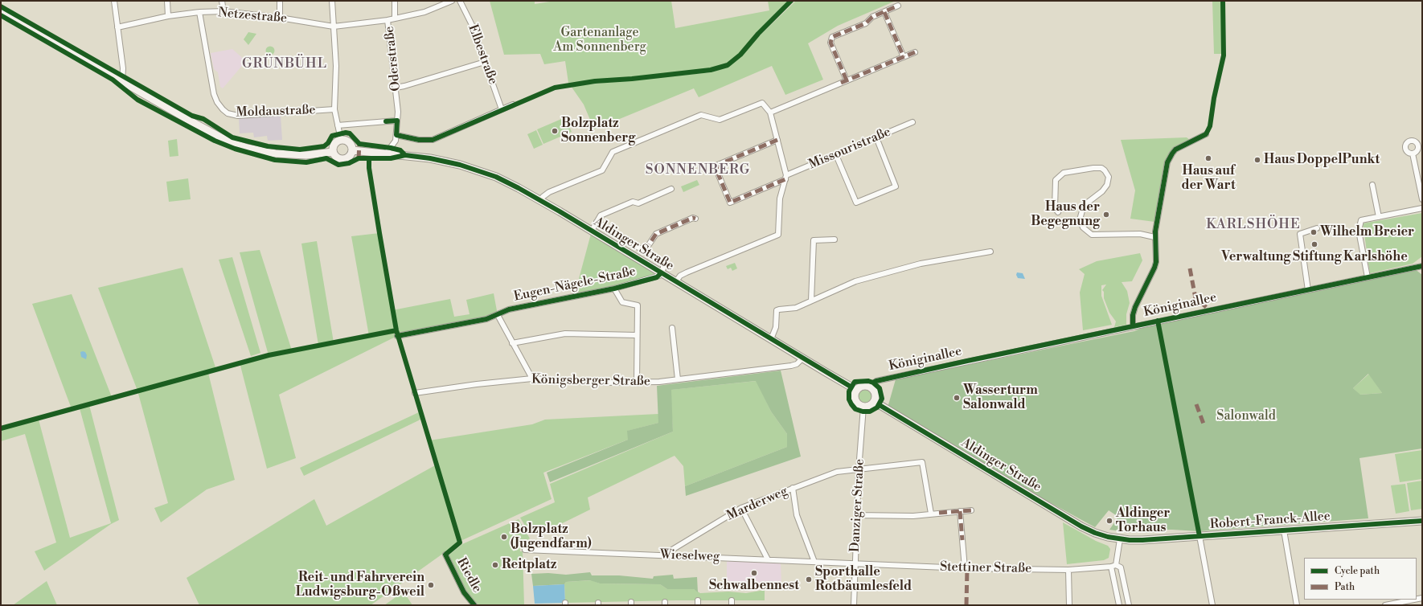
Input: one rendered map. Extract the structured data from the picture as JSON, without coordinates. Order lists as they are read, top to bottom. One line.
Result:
{"streets":{"main road":["Aldinger Straße","Robert-Franck-Allee"],"street":["Netzestraße","Elbestraße","Oderstraße","Moldaustraße","Missouristraße","Eugen-Nägele-Straße","Königinallee","Königsberger Straße","Marderweg","Danziger Straße","Wieselweg","Stettiner Straße","Riedle"]},"crossings":[["Netzestraße","Oderstraße"],["Netzestraße","Moldaustraße"],["Oderstraße","Aldinger Straße"],["Aldinger Straße","Eugen-Nägele-Straße"],["Aldinger Straße","Königinallee"],["Aldinger Straße","Königsberger Straße"],["Aldinger Straße","Danziger Straße"],["Aldinger Straße","Robert-Franck-Allee"],["Königinallee","Danziger Straße"],["Marderweg","Danziger Straße"],["Marderweg","Wieselweg"],["Danziger Straße","Wieselweg"],["Danziger Straße","Stettiner Straße"],["Wieselweg","Stettiner Straße"]],"districts":["GRÜNBÜHL","SONNENBERG","KARLSHÖHE"],"parks":["Gartenanlage Am Sonnenberg","Salonwald"],"places":["Bolzplatz Sonnenberg","Haus auf der Wart","Haus DoppelPunkt","Haus der Begegnung","Wilhelm Breier","Verwaltung Stiftung Karlshöhe","Wasserturm Salonwald","Aldinger Torhaus","Bolzplatz (Jugendfarm)","Reitplatz","Schwalbennest","Sporthalle Rotbäumlesfeld","Reit- und Fahrverein Ludwigsburg-Oßweil"],"legend":["Cycle path","Path"]}
